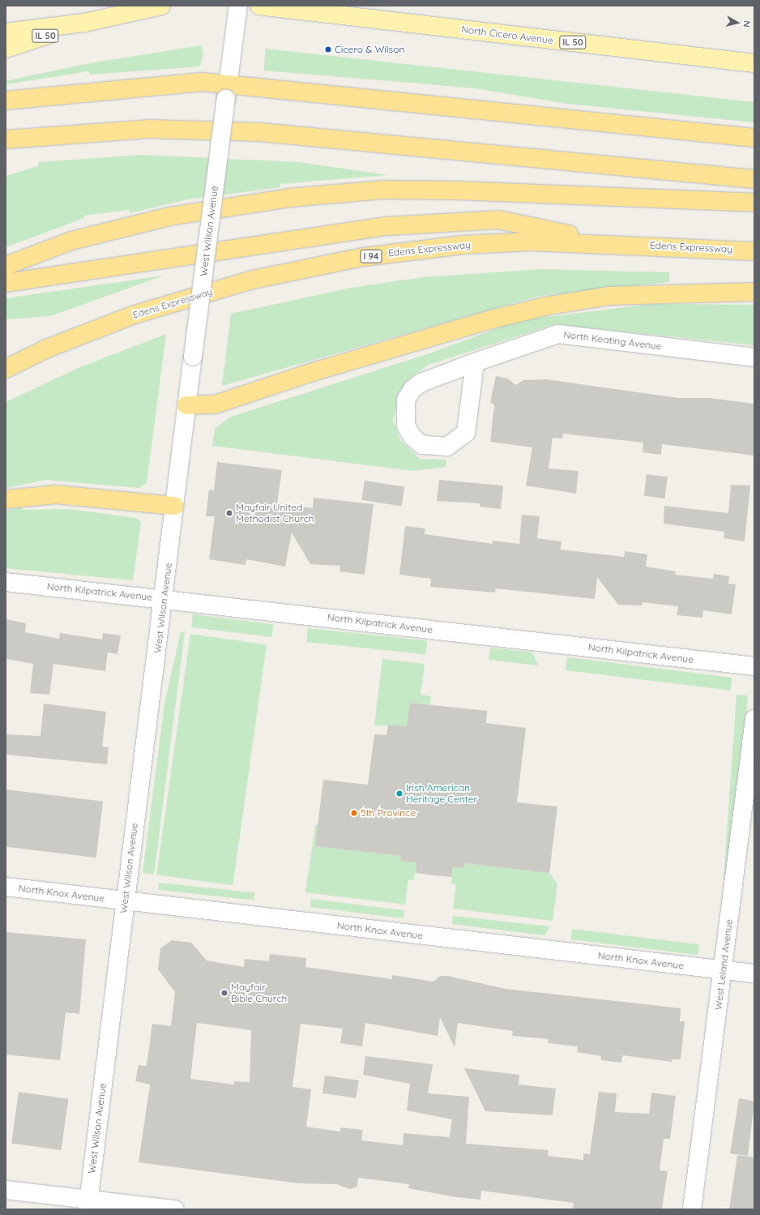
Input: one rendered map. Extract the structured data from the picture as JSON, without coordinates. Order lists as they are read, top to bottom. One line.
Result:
{"streets":{"highway":["Edens Expressway","I 94"],"main road":["North Cicero Avenue","IL 50"],"street":["West Wilson Avenue","North Keating Avenue","North Kilpatrick Avenue","North Knox Avenue","West Leland Avenue"]},"crossings":[["West Wilson Avenue","North Kilpatrick Avenue"],["West Wilson Avenue","North Knox Avenue"],["Edens Expressway","I 94"],["North Knox Avenue","West Leland Avenue"]],"places":["Cicero & Wilson","Mayfair United Methodist Church","Irish American Heritage Center","5th Province","Mayfair Bible Church"],"north":"right"}
